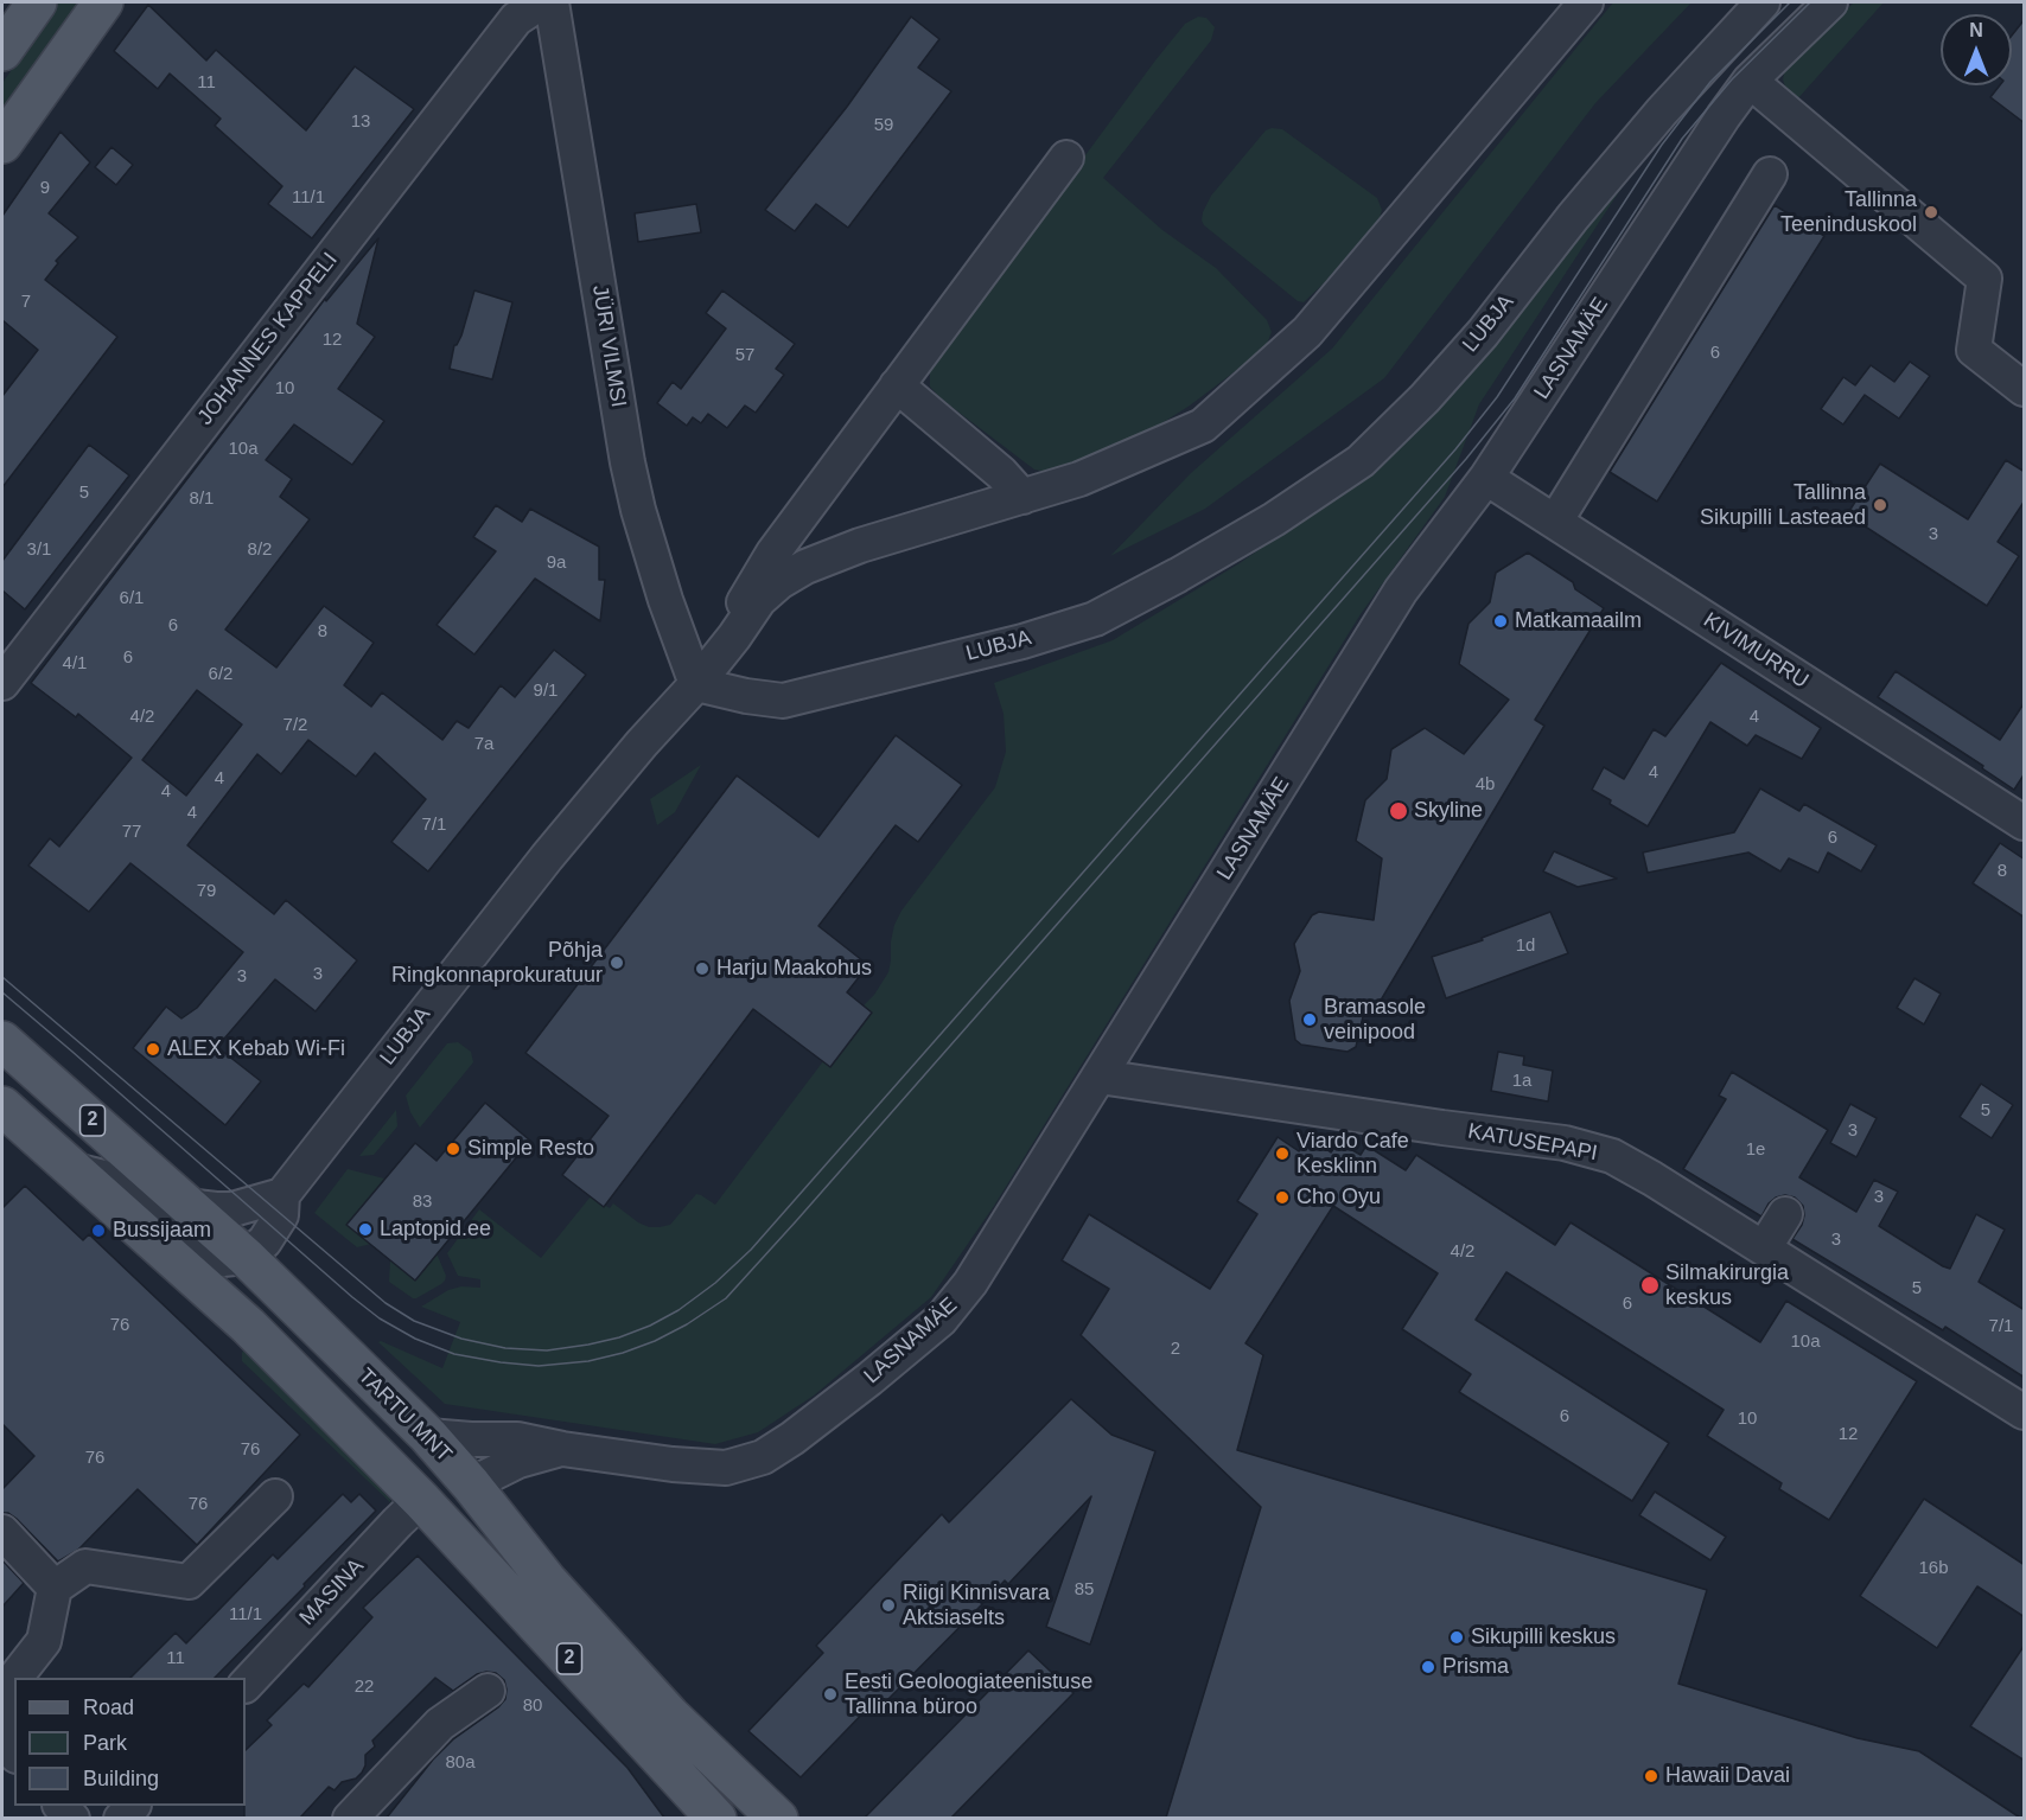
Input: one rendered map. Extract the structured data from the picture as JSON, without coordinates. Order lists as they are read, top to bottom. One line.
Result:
{"streets":{"main road":["2","TARTU MNT"],"street":["LUBJA","JOHANNES KAPPELI","JÜRI VILMSI","LASNAMÄE","KIVIMURRU","KATUSEPAPI","MASINA"]},"crossings":[["LUBJA","JÜRI VILMSI"],["LASNAMÄE","KIVIMURRU"],["LASNAMÄE","KATUSEPAPI"],["LASNAMÄE","TARTU MNT"],["2","MASINA"]],"places":["Tallinna Teeninduskool","Tallinna Sikupilli Lasteaed","Matkamaailm","Skyline","Põhja Ringkonnaprokuratuur","Harju Maakohus","Bramasole veinipood","ALEX Kebab Wi-Fi","Simple Resto","Viardo Cafe Kesklinn","Cho Oyu","Laptopid.ee","Bussijaam","Silmakirurgia keskus","Riigi Kinnisvara Aktsiaselts","Sikupilli keskus","Prisma","Eesti Geoloogiateenistuse Tallinna büroo","Hawaii Davai"],"house_numbers":["11","13","59","9","11/1","7","12","6","57","10","10a","5","8/1","3","3/1","8/2","9a","6/1","6","8","6","4/1","6/2","9/1","4/2","4","7/2","7a","4","4","4b","4","4","7/1","77","6","8","79","1d","3","3","1a","5","3","1e","3","83","3","4/2","5","6","76","7/1","10a","2","6","10","12","76","76","76","16b","85","11/1","11","22","80","80a"],"legend":["Road","Park","Building"],"north":"top"}
